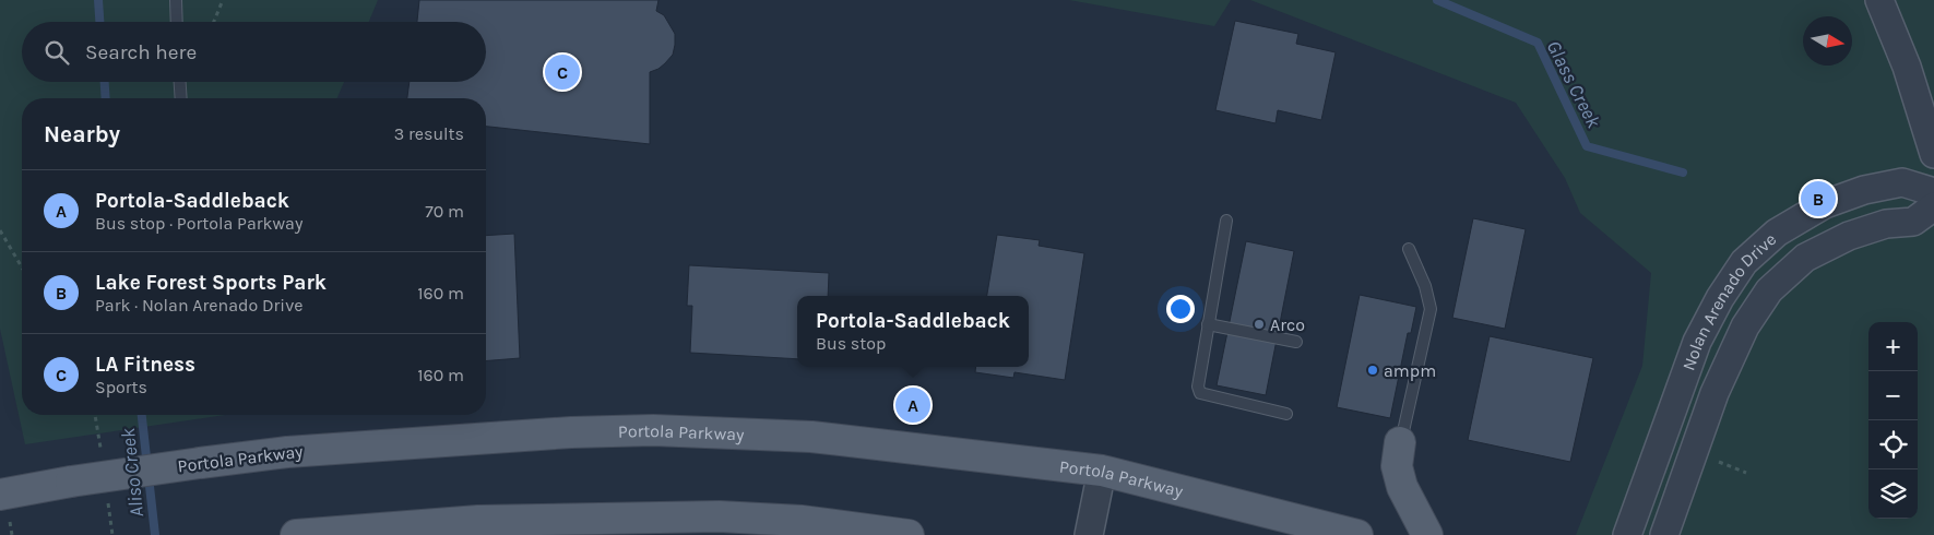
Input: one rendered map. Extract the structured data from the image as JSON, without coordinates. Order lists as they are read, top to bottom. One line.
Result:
{"streets":{"main road":["Portola Parkway"],"street":["Nolan Arenado Drive"]},"water":["Glass Creek","Aliso Creek"],"places":["Arco","ampm"],"north":"right","page":{"search":"Search here","pins":["C","B","A"],"heading":["Nearby","3 results"],"list":[{"mark":"A","name":"Portola-Saddleback","note":"Bus stop · Portola Parkway","value":"70 m"},{"mark":"B","name":"Lake Forest Sports Park","note":"Park · Nolan Arenado Drive","value":"160 m"},{"mark":"C","name":"LA Fitness","note":"Sports","value":"160 m"}],"popup":["Portola-Saddleback","Bus stop"],"map_buttons":["+","−"]}}
